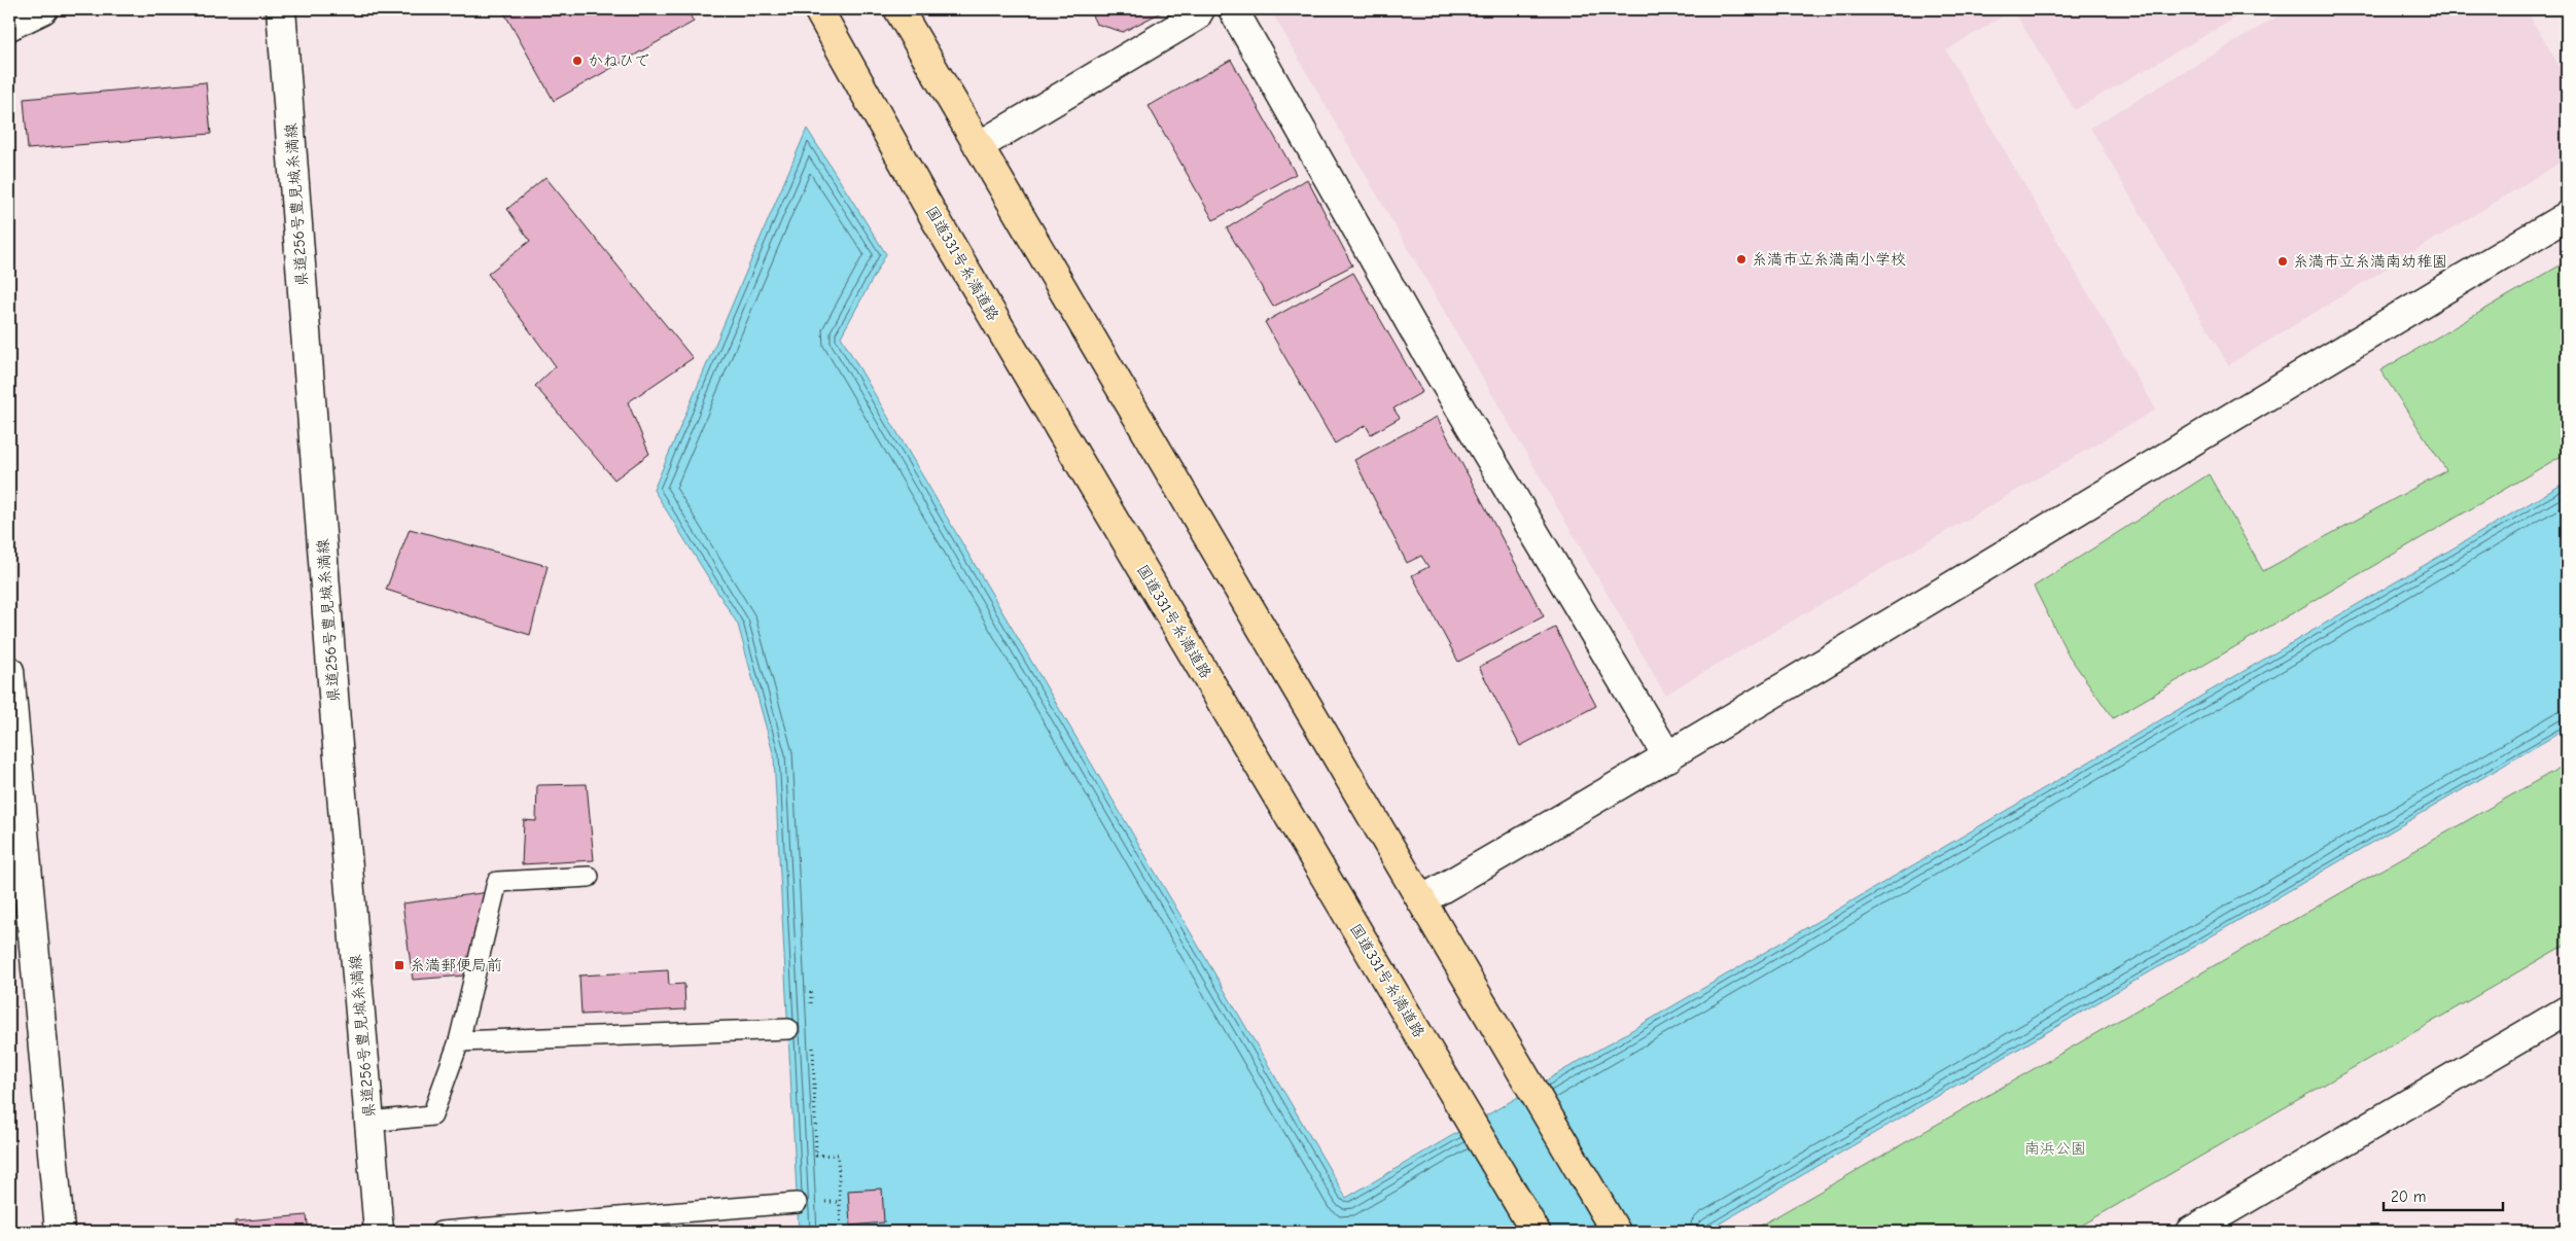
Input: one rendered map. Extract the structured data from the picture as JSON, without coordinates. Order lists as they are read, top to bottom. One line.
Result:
{"streets":{"highway":["国道331号糸満道路"],"street":["県道256号豊見城糸満線"]},"parks":["南浜公園"],"places":{"other":["かねひで","糸満市立糸満南小学校","糸満市立糸満南幼稚園"],"transit":["糸満郵便局前"]},"scale_bar":"20 m"}
